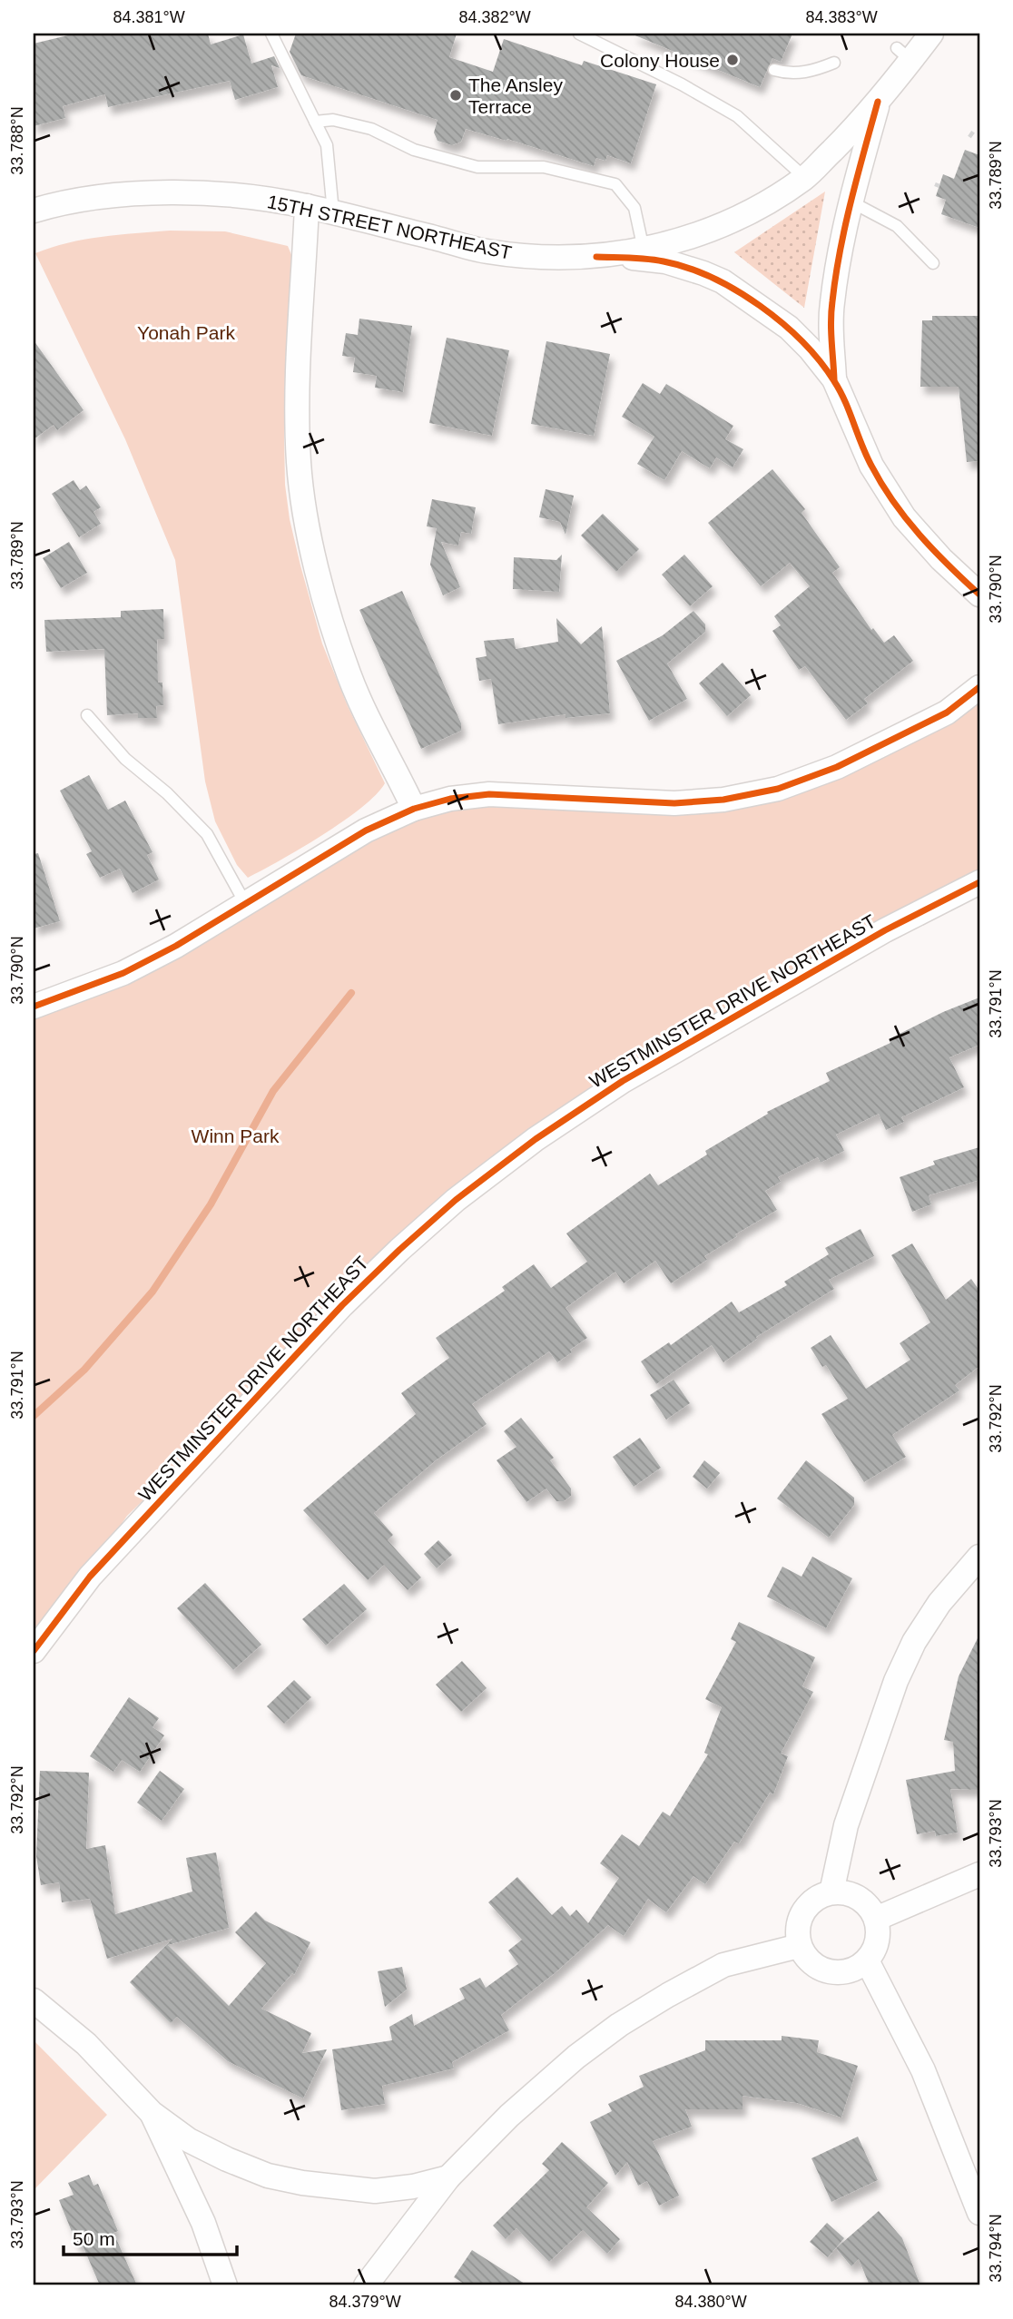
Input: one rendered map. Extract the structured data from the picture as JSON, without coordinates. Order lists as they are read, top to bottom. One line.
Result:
{"streets":{"street":["15TH STREET NORTHEAST","WESTMINSTER DRIVE NORTHEAST"]},"parks":["Yonah Park","Winn Park"],"places":["Colony House","The Ansley Terrace"],"scale_bar":"50 m","coordinates":["84.381°W","84.382°W","84.383°W","33.788°N","33.789°N","33.790°N","33.791°N","33.792°N","33.793°N","33.794°N","84.379°W","84.380°W"]}
